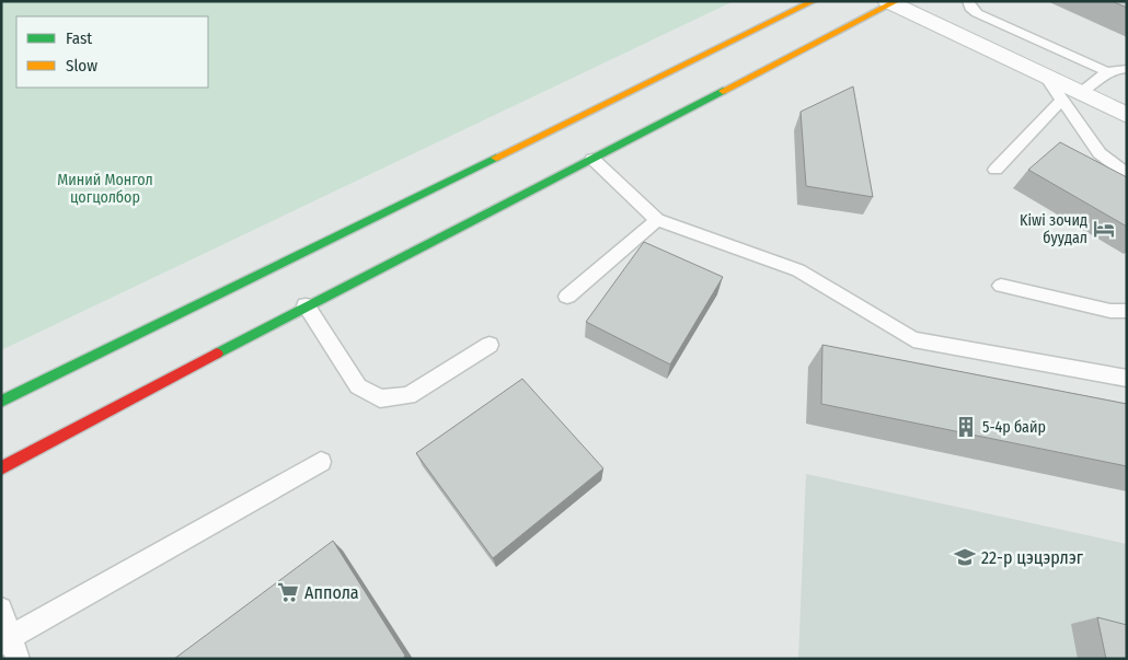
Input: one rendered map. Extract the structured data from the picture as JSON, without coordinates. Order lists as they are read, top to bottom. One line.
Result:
{"parks":["Миний Монгол цогцолбор"],"places":{"hotel":["Kiwi зочид буудал"],"building":["5-4р байр"],"school or university":["22-р цэцэрлэг"],"supermarket":["Аппола"]},"legend":["Fast","Slow"]}
